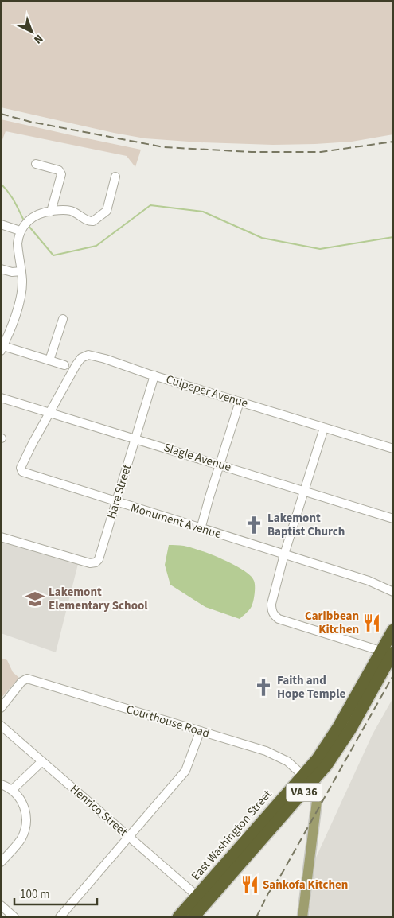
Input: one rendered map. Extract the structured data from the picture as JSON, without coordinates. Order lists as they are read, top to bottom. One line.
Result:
{"streets":{"highway":["VA 36","East Washington Street"],"street":["Culpeper Avenue","Slagle Avenue","Hare Street","Monument Avenue","Courthouse Road","Henrico Street"]},"crossings":[["Culpeper Avenue","Slagle Avenue"],["Culpeper Avenue","Hare Street"],["Culpeper Avenue","Monument Avenue"],["Slagle Avenue","Hare Street"],["Slagle Avenue","Monument Avenue"],["Hare Street","Monument Avenue"],["Courthouse Road","East Washington Street"],["Henrico Street","East Washington Street"]],"places":{"church":["Lakemont Baptist Church","Faith and Hope Temple"],"school or university":["Lakemont Elementary School"],"restaurant":["Caribbean Kitchen","Sankofa Kitchen"]},"scale_bar":"100 m","north":"bottom right"}
